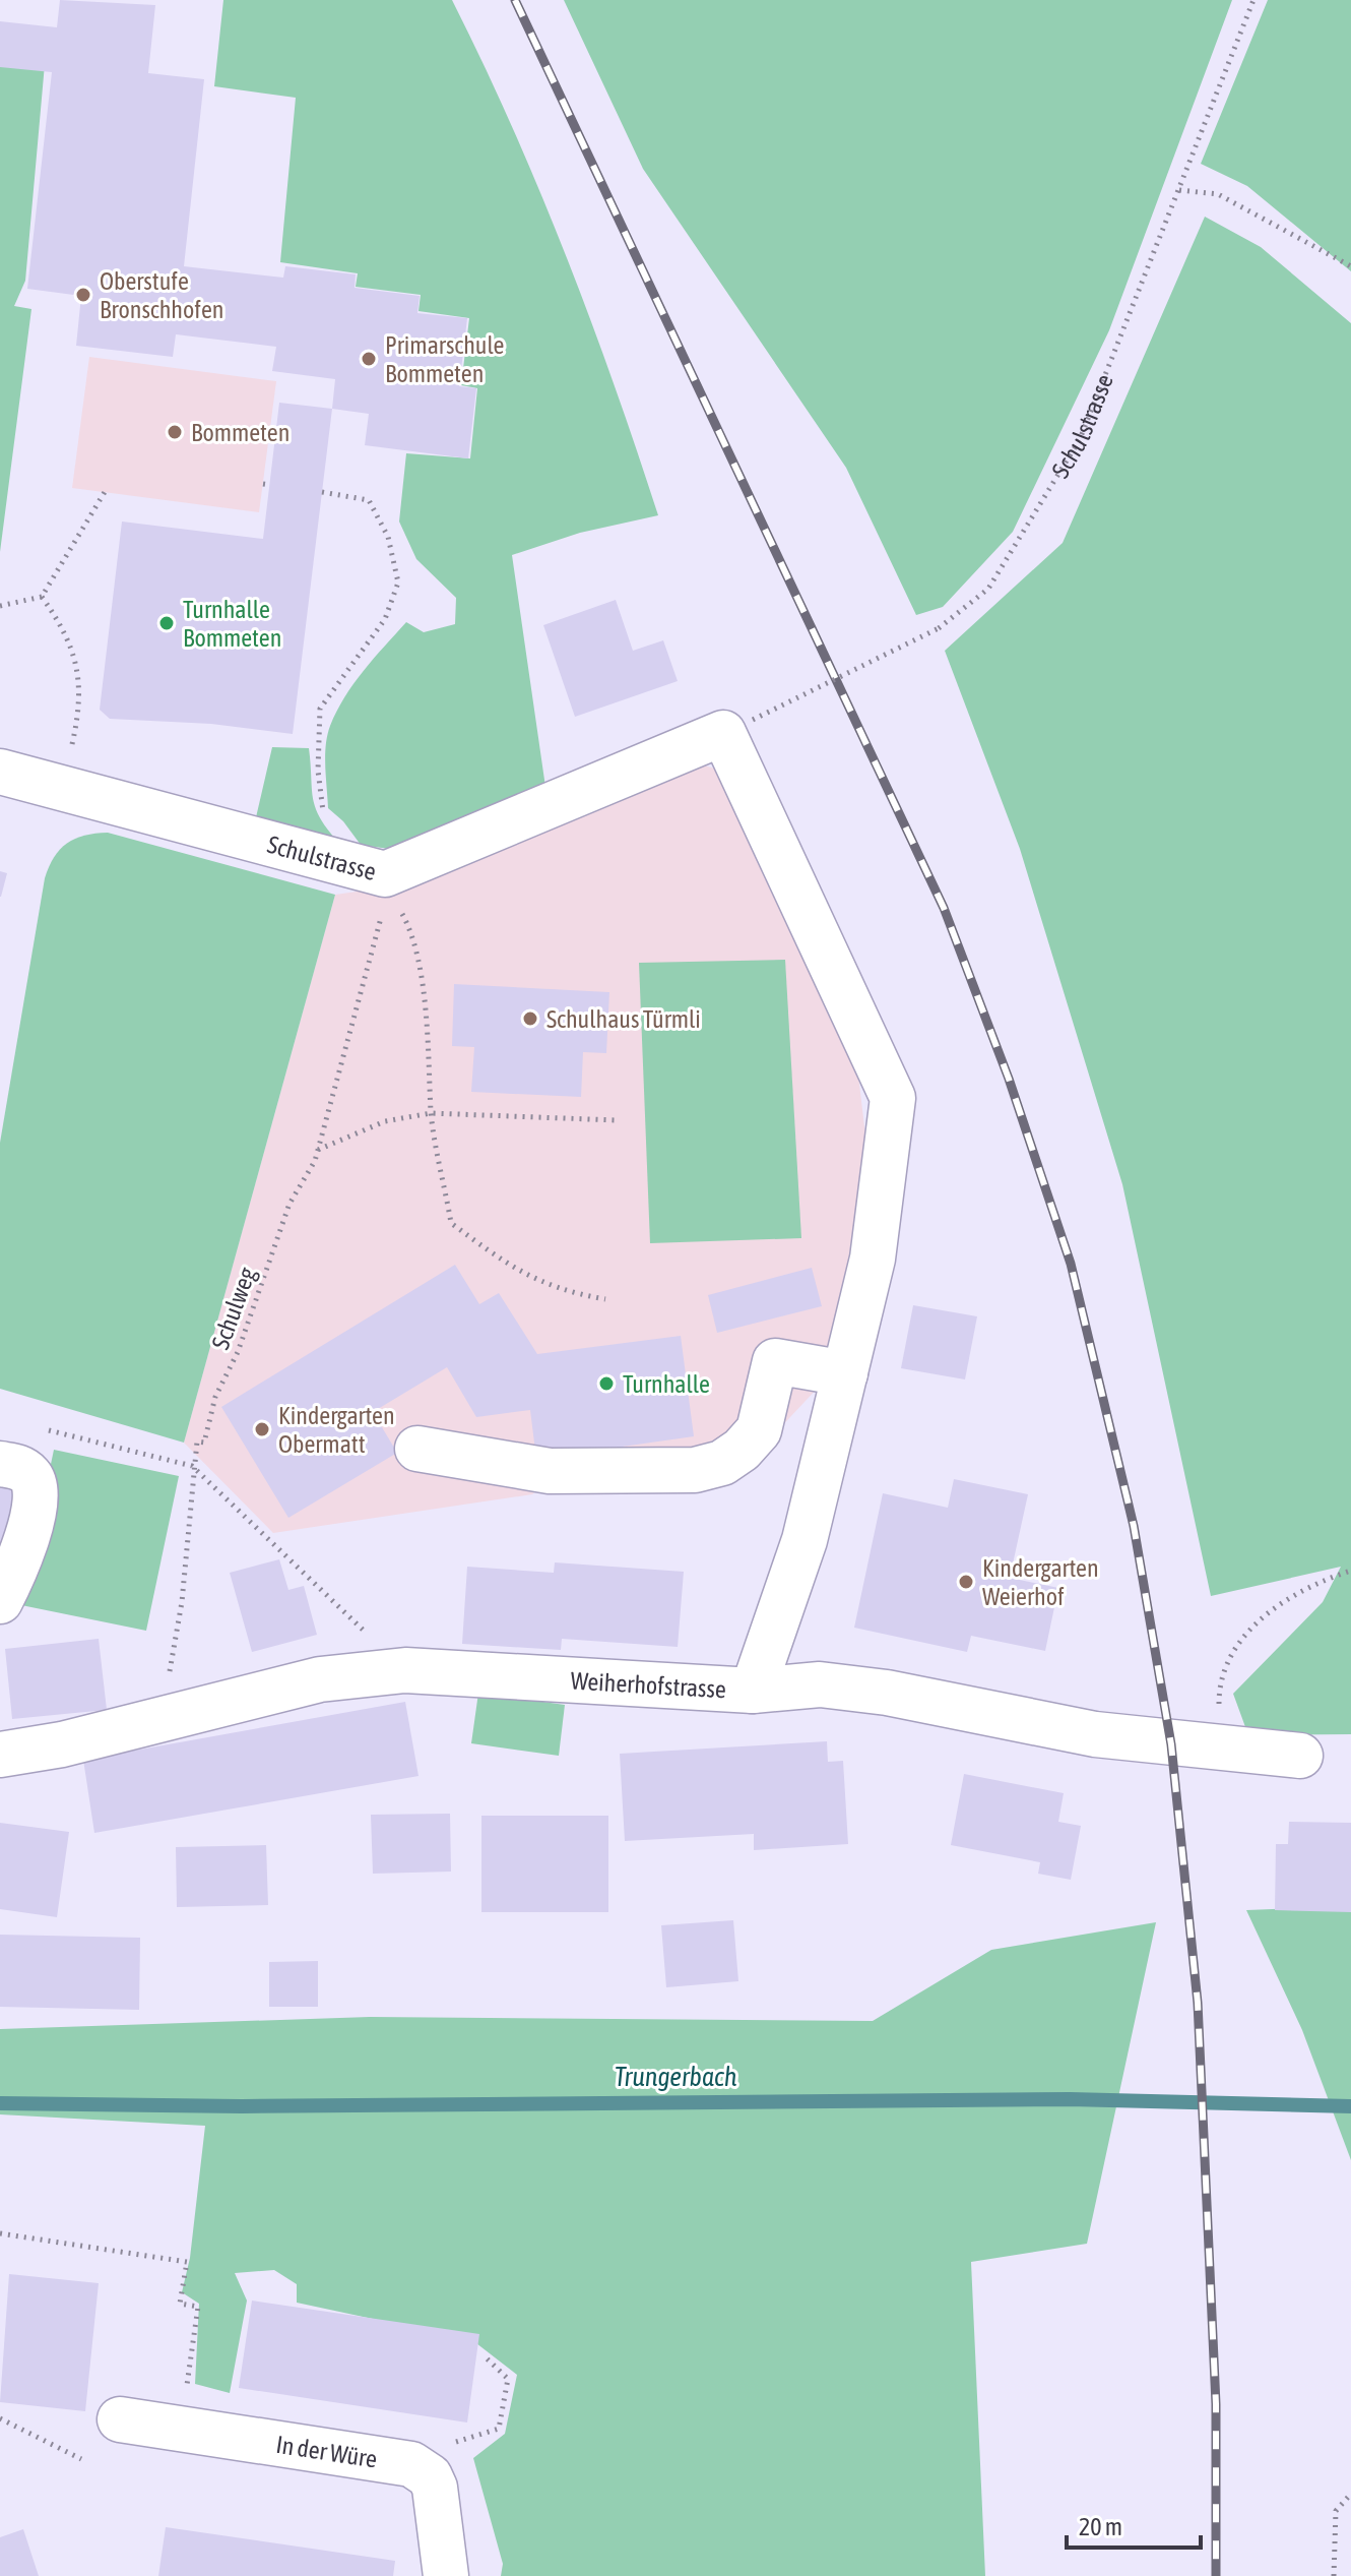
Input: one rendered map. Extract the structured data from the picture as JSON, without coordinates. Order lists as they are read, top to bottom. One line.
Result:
{"streets":{"street":["Schulstrasse","Weiherhofstrasse","In der Würe"],"path":["Schulweg"]},"crossings":[["Schulstrasse","Schulweg"],["Schulweg","Weiherhofstrasse"]],"water":["Trungerbach"],"places":["Oberstufe Bronschhofen","Primarschule Bommeten","Bommeten","Turnhalle Bommeten","Schulhaus Türmli","Turnhalle","Kindergarten Obermatt","Kindergarten Weierhof"],"scale_bar":"20 m"}
